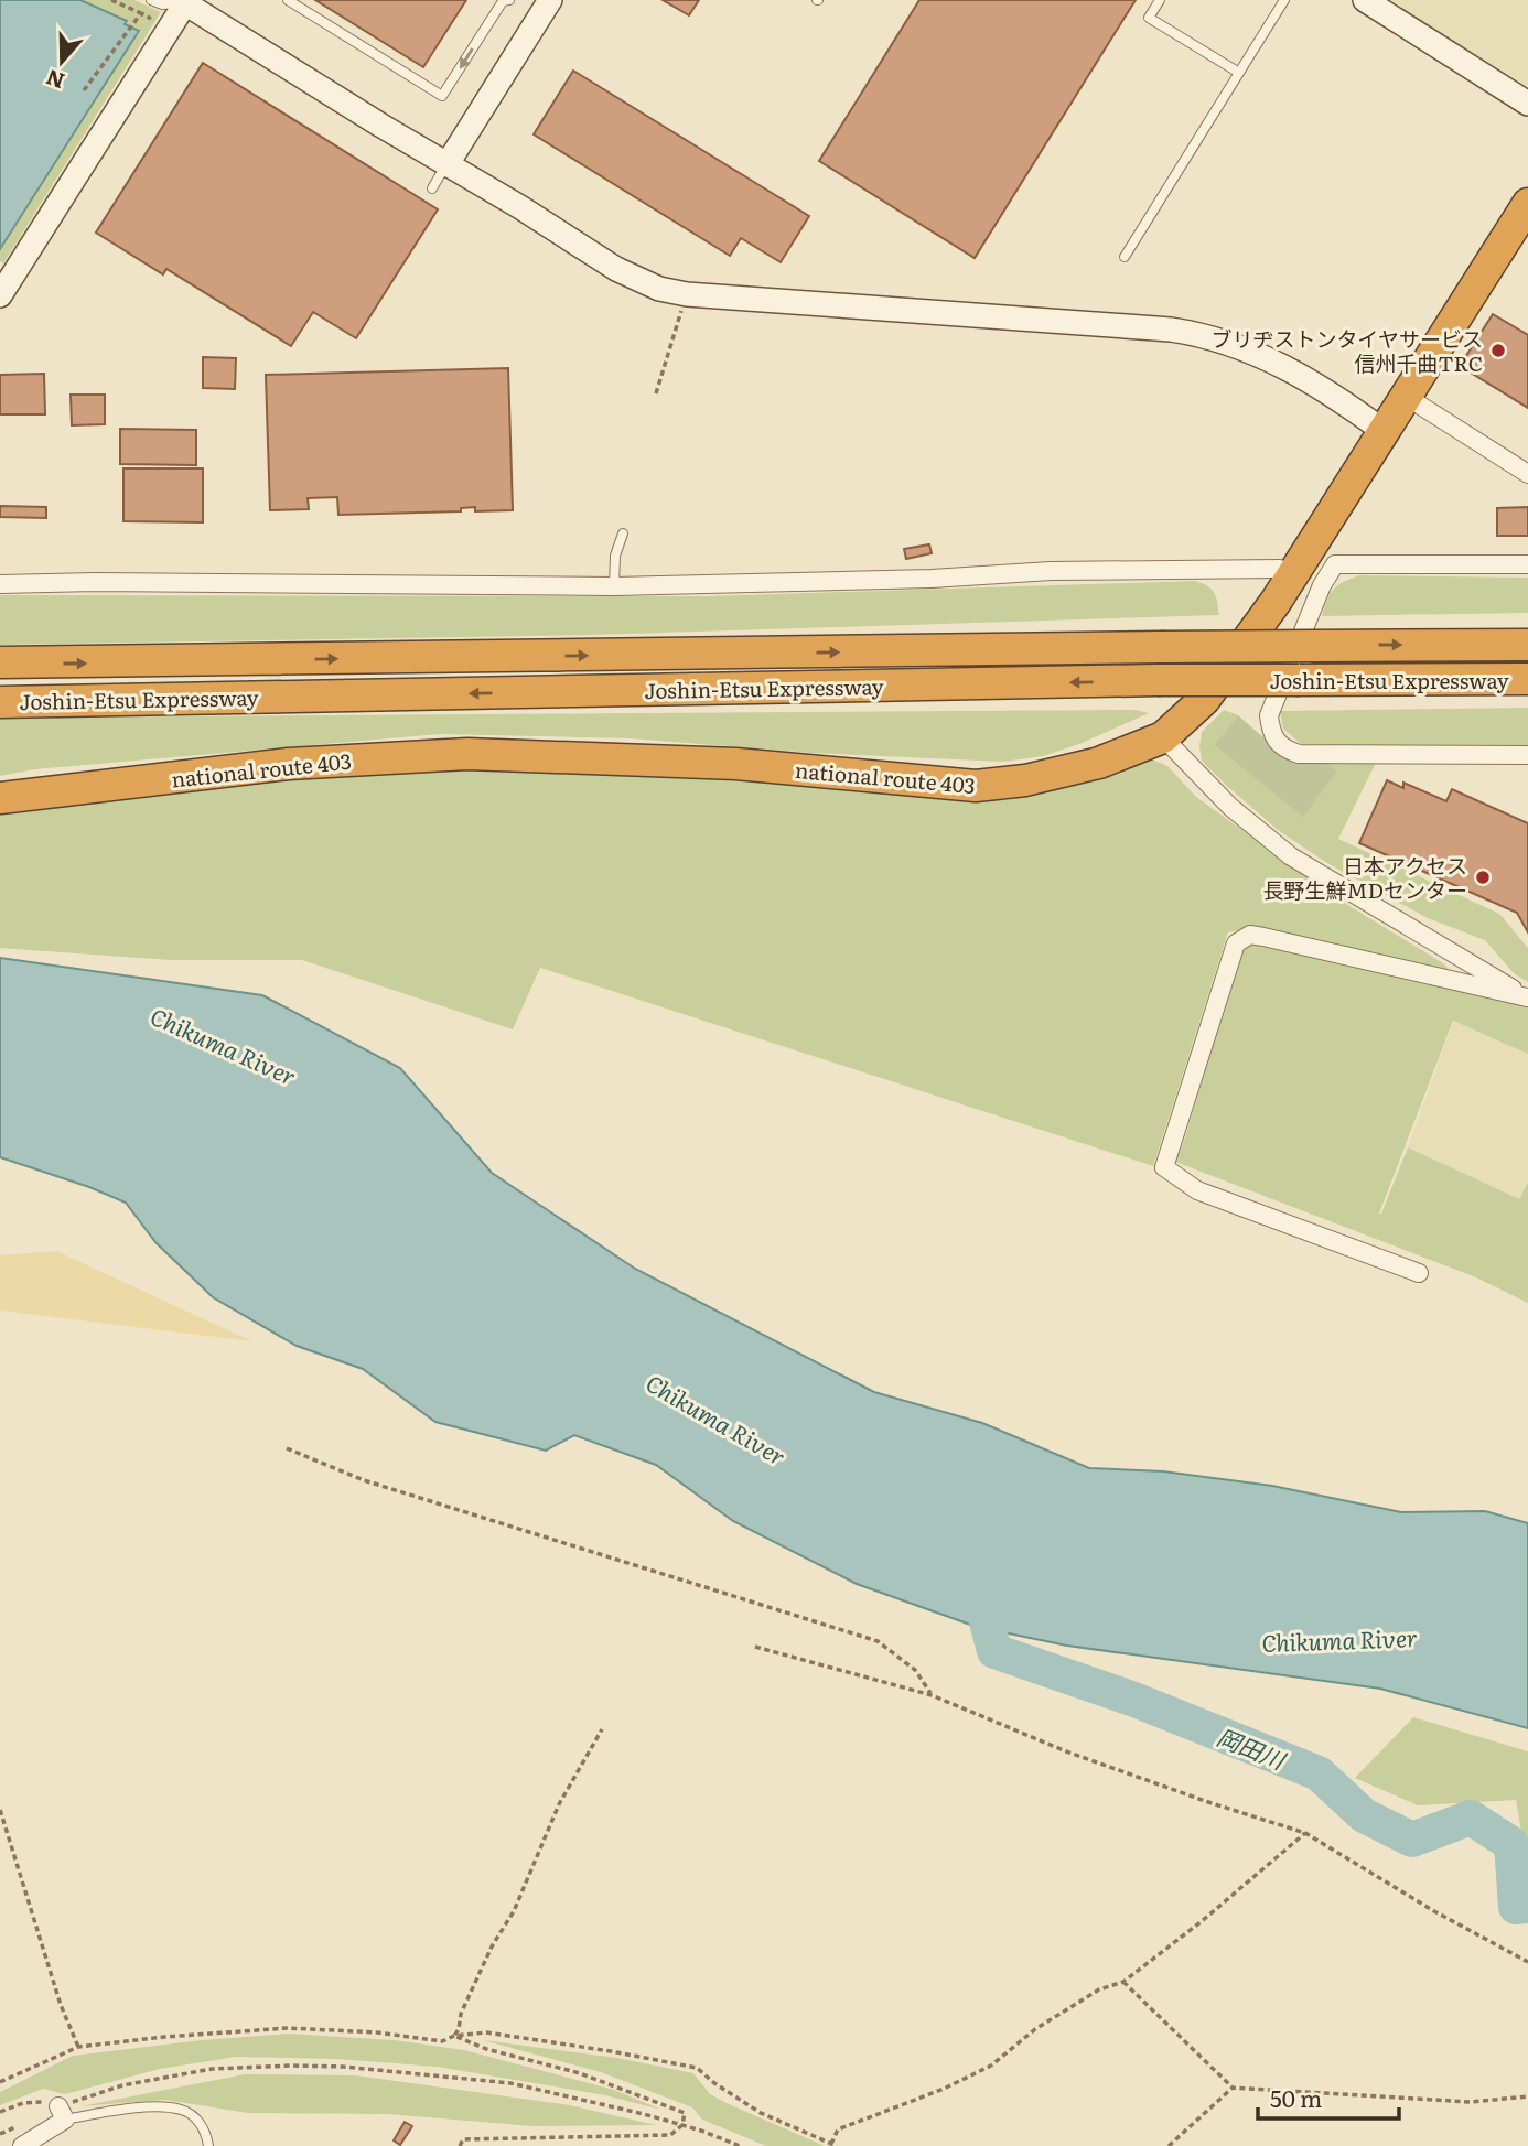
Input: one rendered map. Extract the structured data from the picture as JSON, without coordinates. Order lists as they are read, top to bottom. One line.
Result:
{"streets":{"highway":["Joshin-Etsu Expressway","national route 403"]},"water":["Chikuma River","岡田川"],"places":["ブリヂストンタイヤサービス 信州千曲TRC","日本アクセス 長野生鮮MDセンター"],"scale_bar":"50 m","north":"bottom"}
